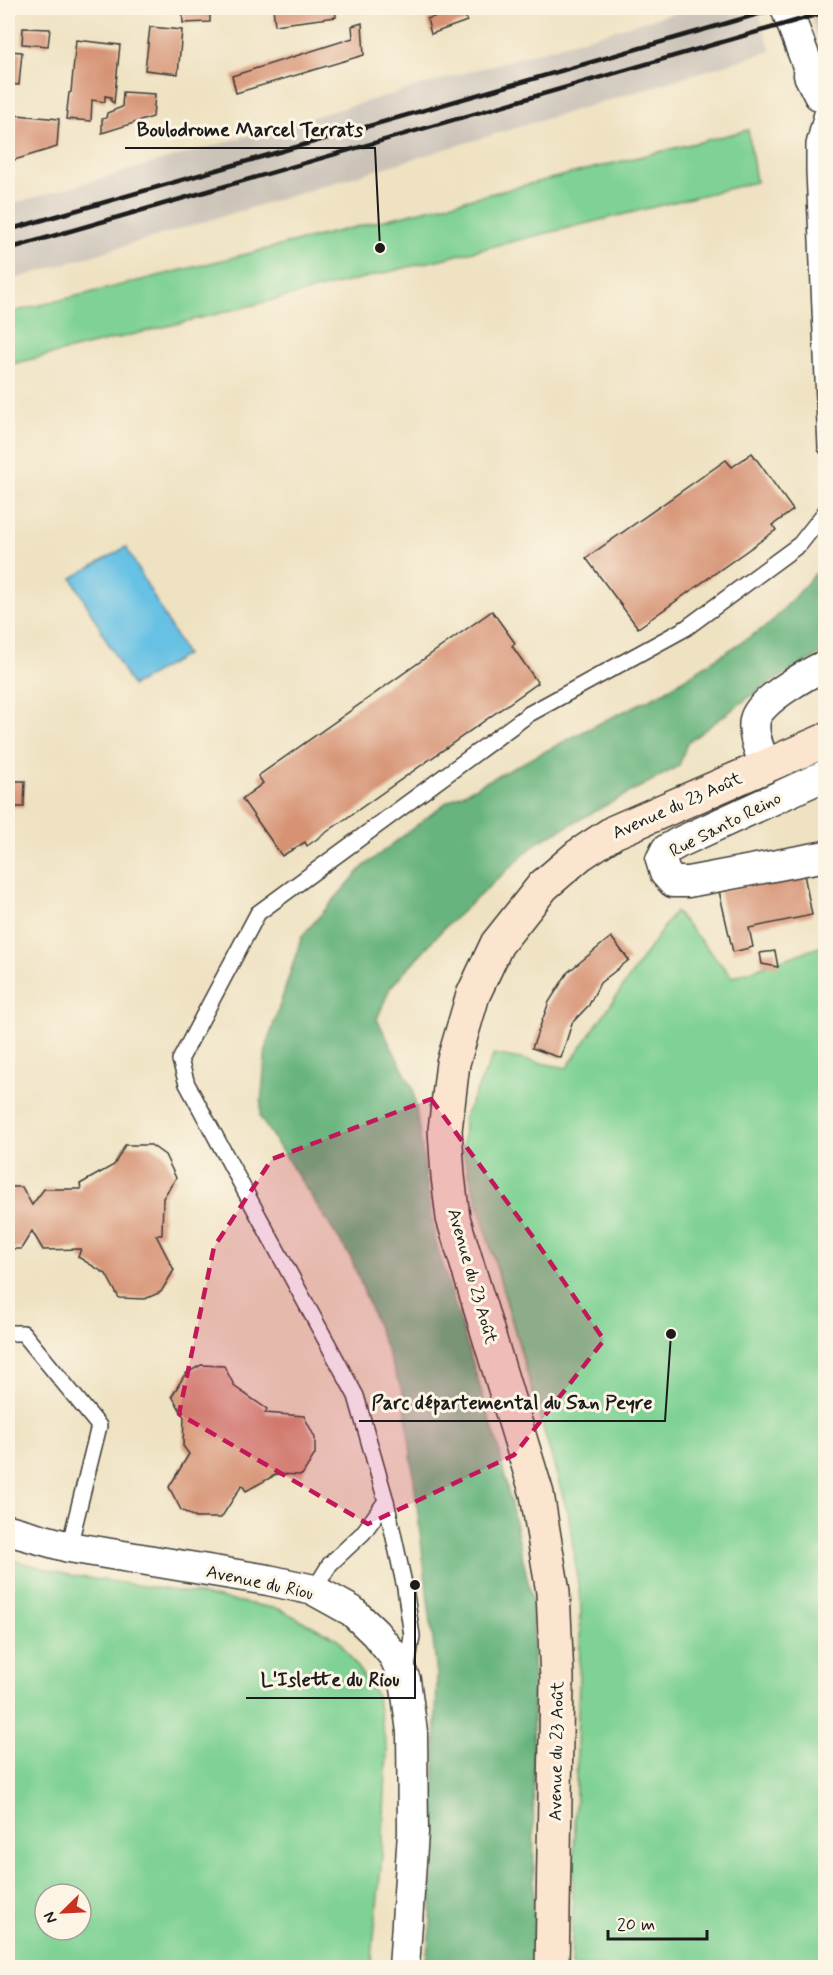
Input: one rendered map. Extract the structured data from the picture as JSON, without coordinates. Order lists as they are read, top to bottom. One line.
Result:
{"streets":{"street":["Avenue du 23 Août","Rue Santo Reino","Avenue du Riou"]},"places":["Boulodrome Marcel Terrats","Parc départemental du San Peyre","L'Islette du Riou"],"scale_bar":"20 m","north":"bottom left"}
